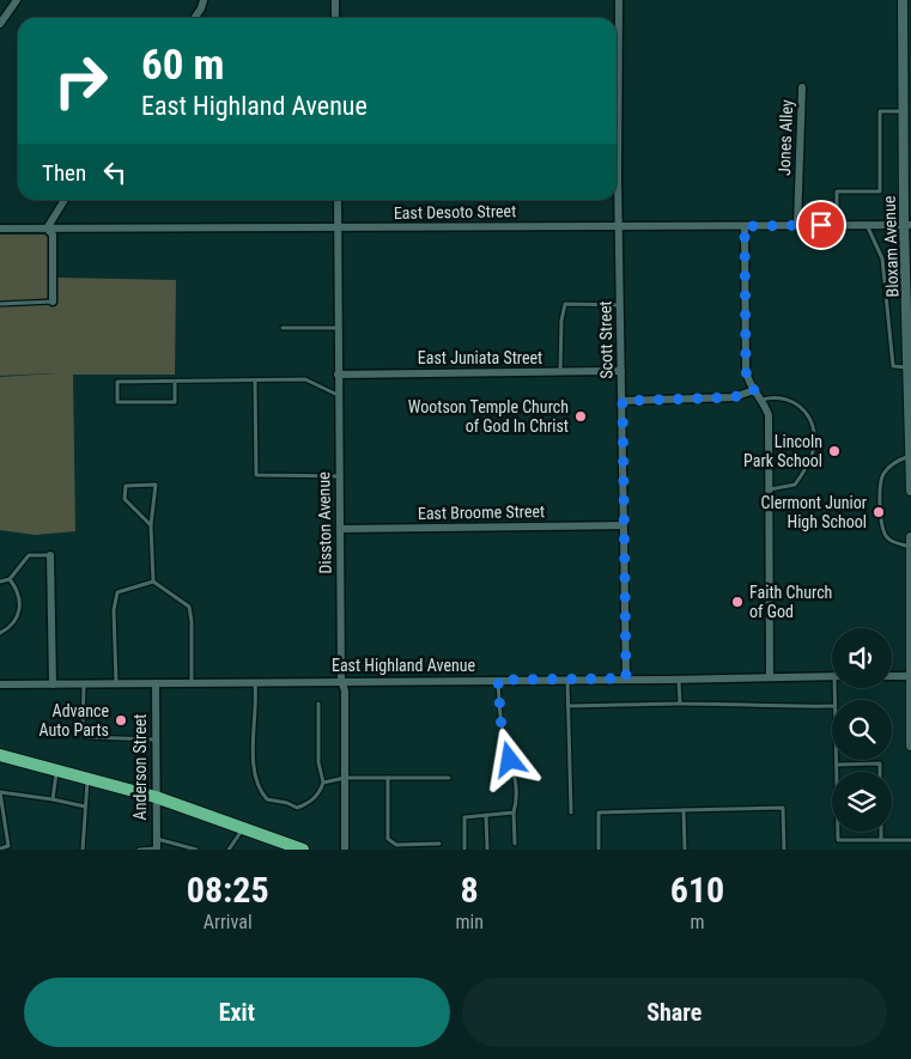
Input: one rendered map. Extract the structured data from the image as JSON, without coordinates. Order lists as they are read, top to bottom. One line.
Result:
{"streets":{"street":["Jones Alley","East Desoto Street","Bloxam Avenue","Scott Street","East Juniata Street","East Broome Street","Disston Avenue","East Highland Avenue","Anderson Street"]},"crossings":[["Jones Alley","East Desoto Street"],["East Desoto Street","Bloxam Avenue"],["East Desoto Street","Scott Street"],["East Desoto Street","Disston Avenue"],["Scott Street","East Juniata Street"],["Scott Street","East Broome Street"],["Scott Street","East Highland Avenue"],["East Juniata Street","Disston Avenue"],["East Broome Street","Disston Avenue"],["Disston Avenue","East Highland Avenue"],["East Highland Avenue","Anderson Street"]],"places":["Wootson Temple Church of God In Christ","Lincoln Park School","Clermont Junior High School","Faith Church of God","Advance Auto Parts"],"page":{"turn":["60 m","East Highland Avenue"],"then":"Then","eta":["08:25","Arrival","8","min","610","m"],"buttons":["Exit","Share"]}}
